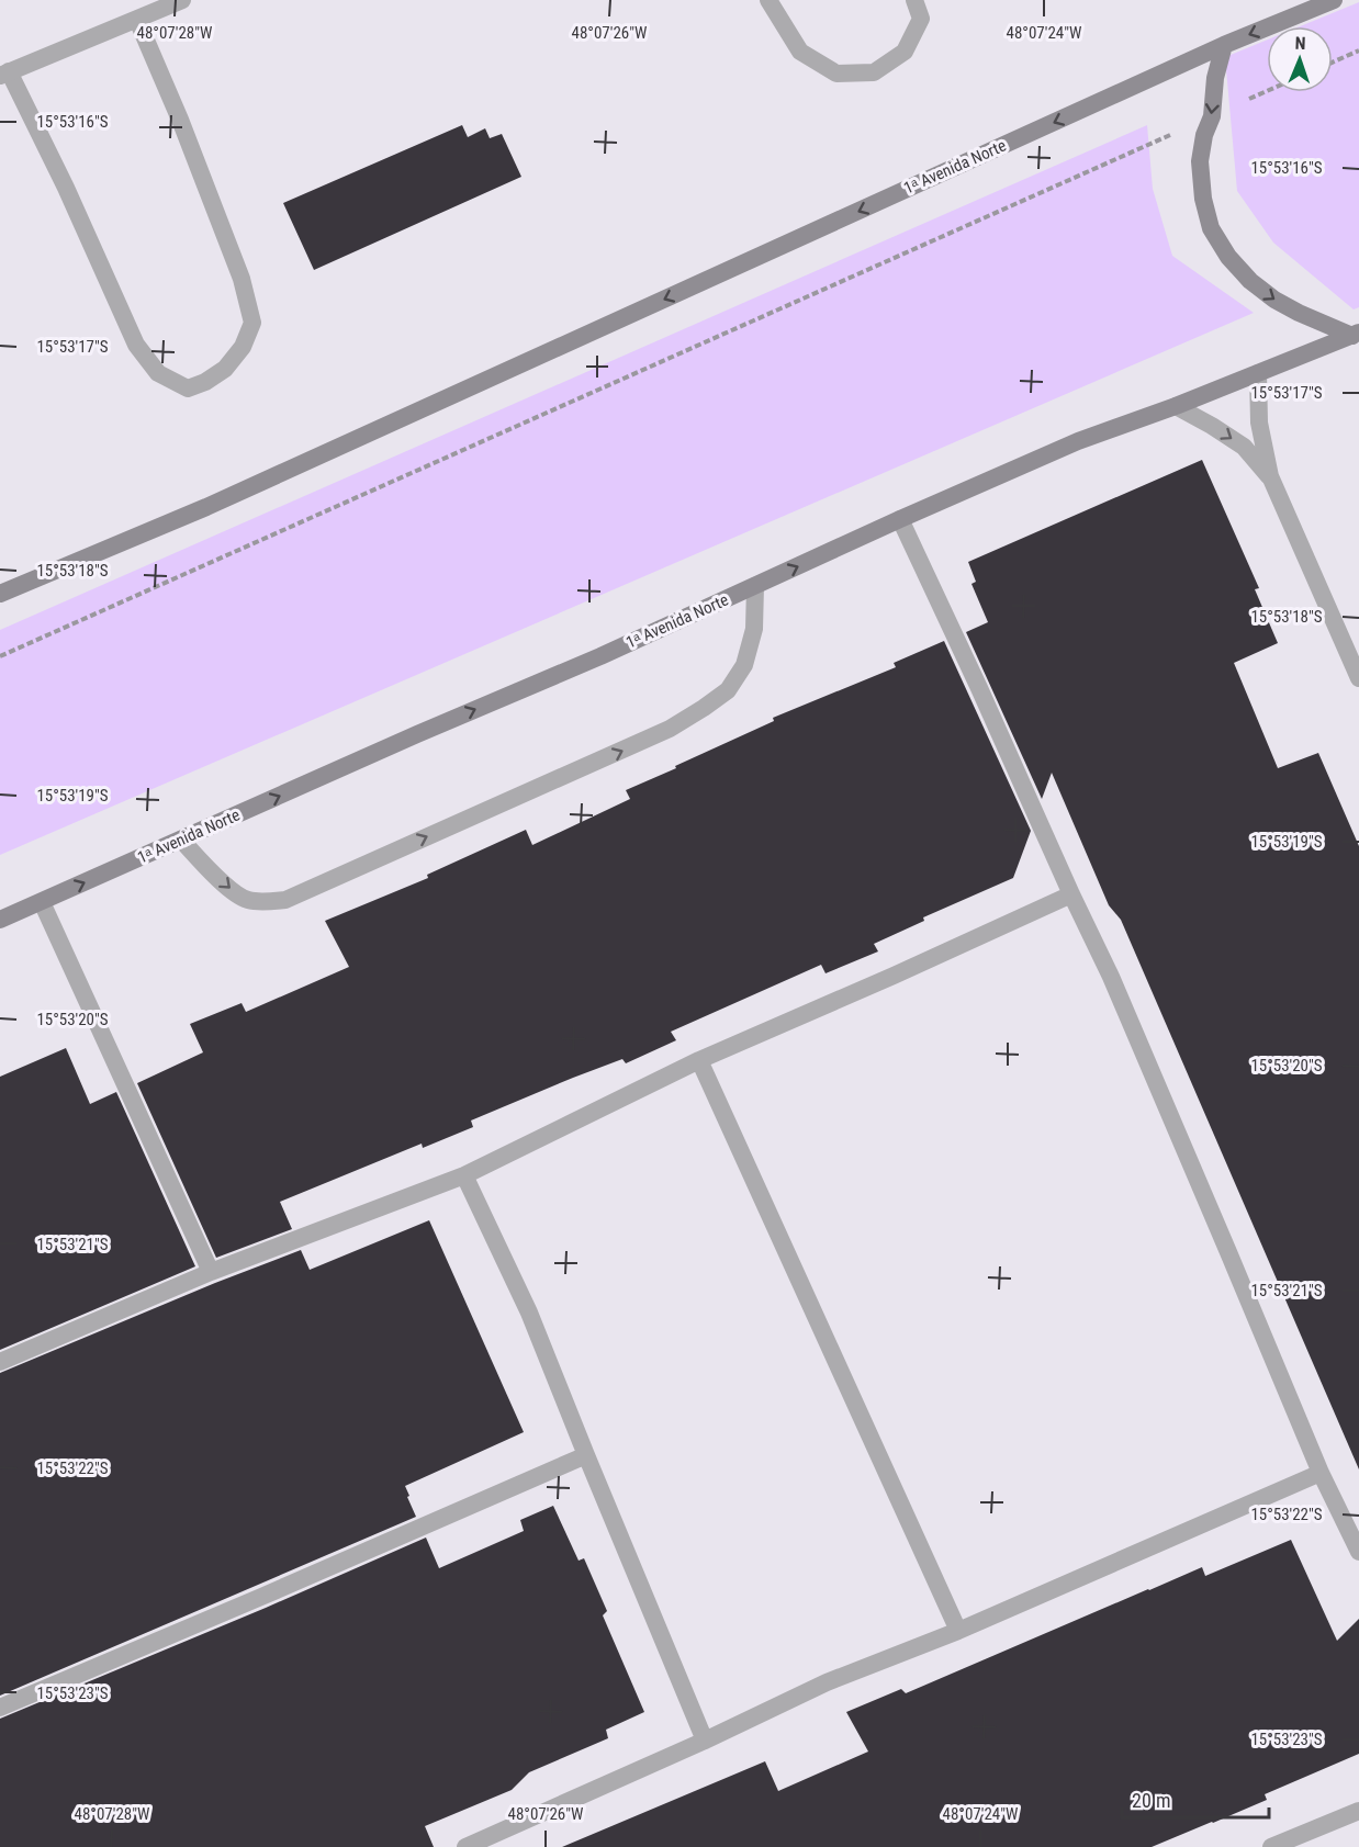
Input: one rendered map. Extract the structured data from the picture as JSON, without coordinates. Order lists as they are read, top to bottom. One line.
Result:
{"streets":{"main road":["1ᵃ Avenida Norte"]},"scale_bar":"20 m","north":"top","coordinates":["48°07'28\"W","48°07'26\"W","48°07'24\"W","15°53'16\"S","15°53'17\"S","15°53'18\"S","15°53'19\"S","15°53'20\"S","15°53'21\"S","15°53'22\"S","15°53'23\"S"]}
